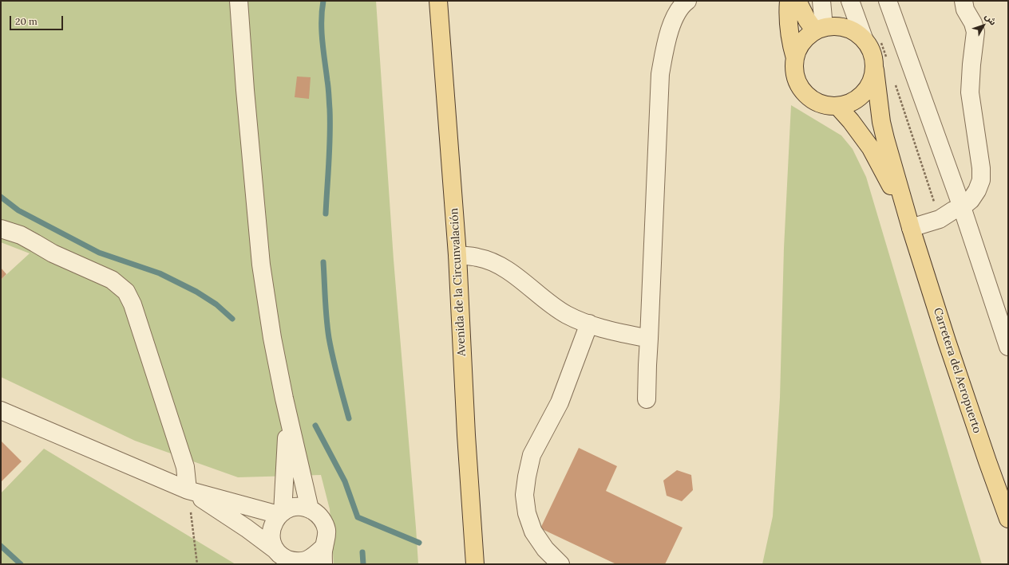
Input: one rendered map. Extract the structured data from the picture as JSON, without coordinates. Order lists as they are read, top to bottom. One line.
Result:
{"streets":{"main road":["Avenida de la Circunvalación","Carretera del Aeropuerto"]},"scale_bar":"20 m","north":"top right"}
